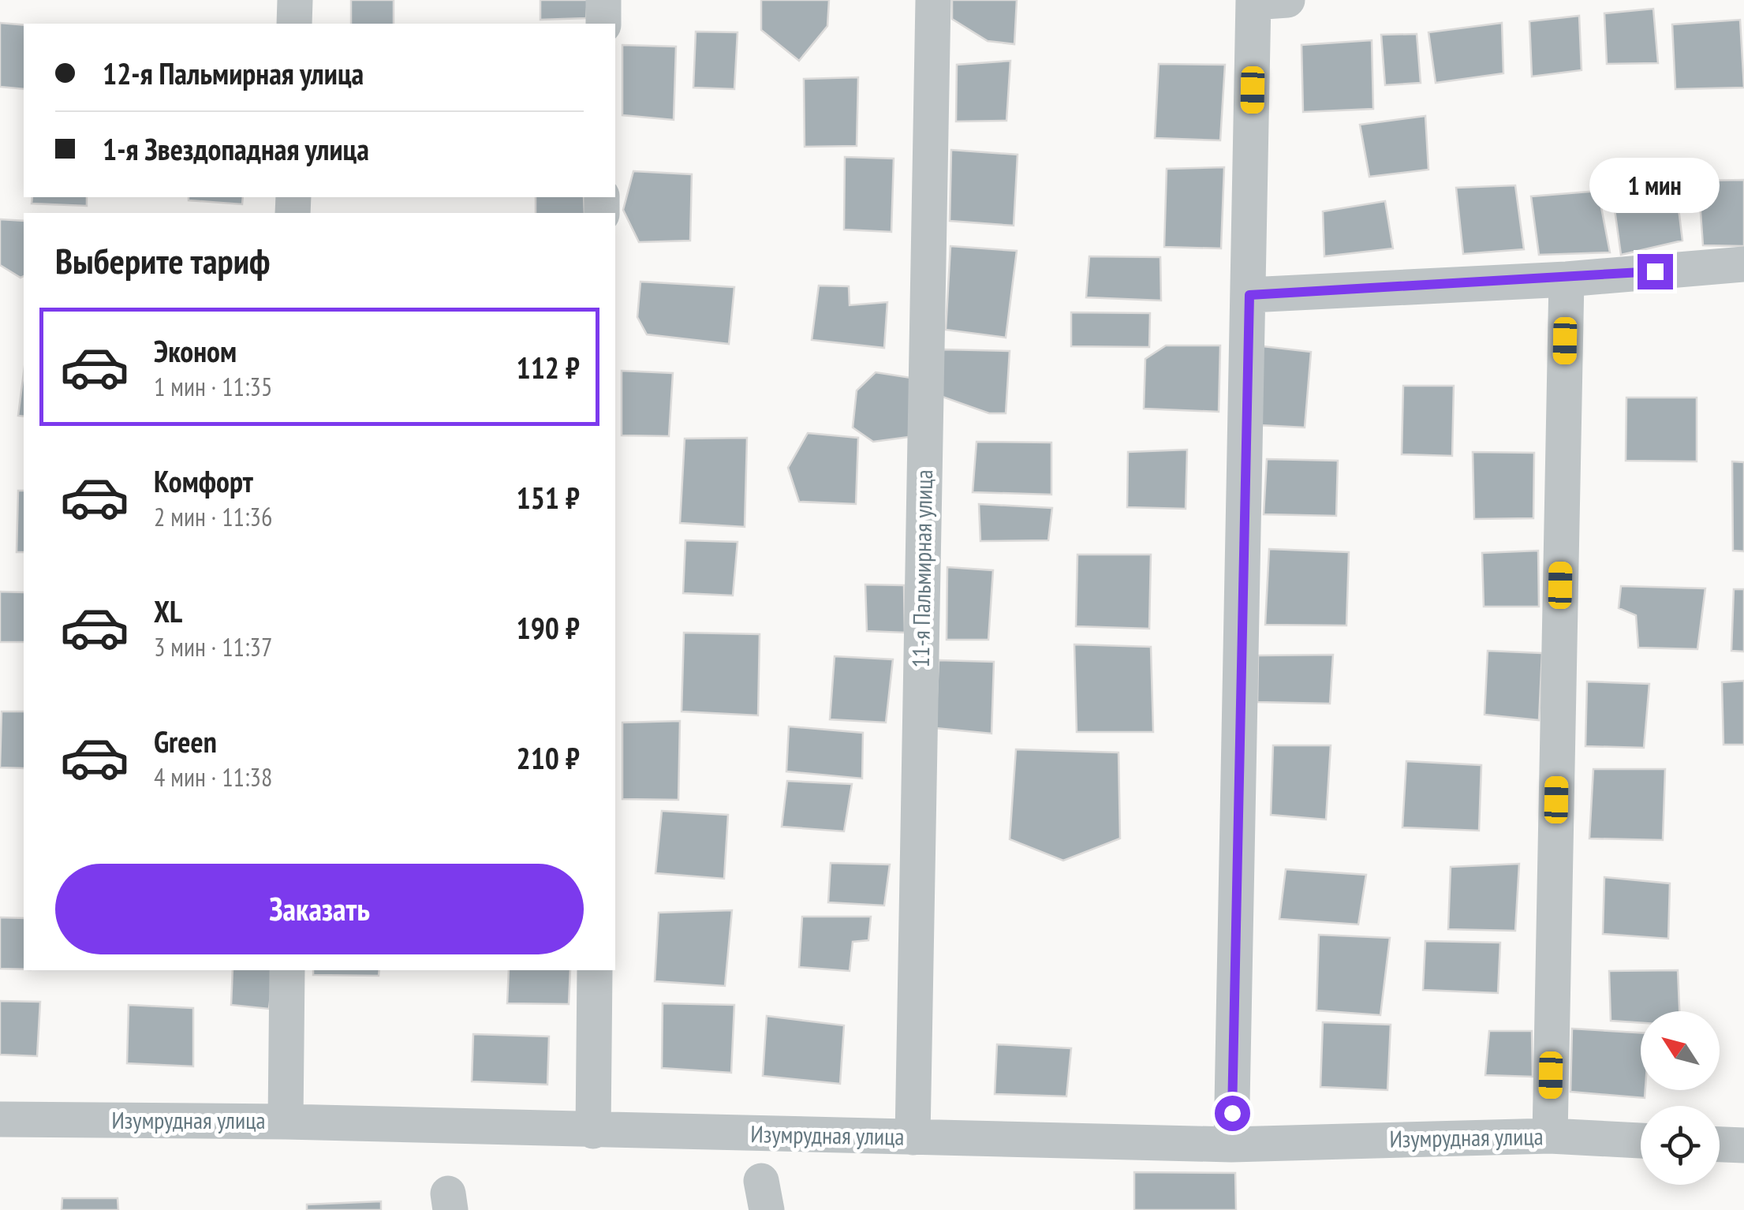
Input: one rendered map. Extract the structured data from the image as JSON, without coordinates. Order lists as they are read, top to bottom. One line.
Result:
{"streets":{"street":["11-я Пальмирная улица","Изумрудная улица"]},"crossings":[["11-я Пальмирная улица","Изумрудная улица"]],"north":"top left","page":{"banner":["12-я Пальмирная улица","1-я Звездопадная улица"],"bubble":"1 мин","heading":"Выберите тариф","list":[{"name":"Эконом","note":"1 мин · 11:35","value":"112 ₽"},{"name":"Комфорт","note":"2 мин · 11:36","value":"151 ₽"},{"name":"XL","note":"3 мин · 11:37","value":"190 ₽"},{"name":"Green","note":"4 мин · 11:38","value":"210 ₽"}],"buttons":"Заказать"}}
